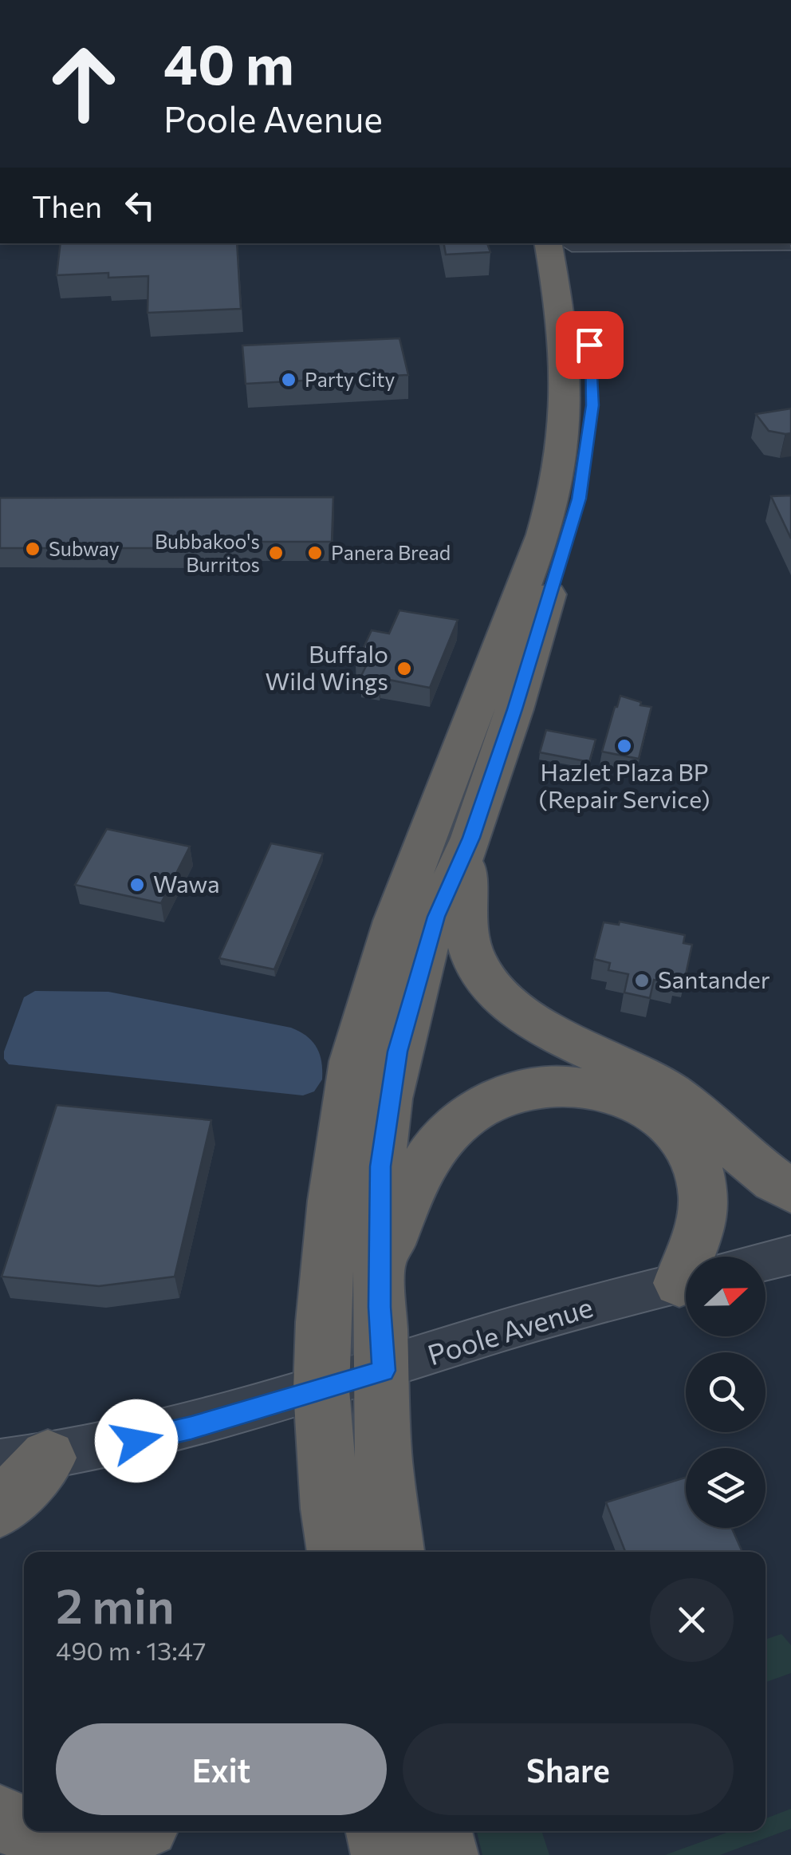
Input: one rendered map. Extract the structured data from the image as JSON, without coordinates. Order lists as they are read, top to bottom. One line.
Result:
{"streets":{"street":["Poole Avenue"]},"places":["Party City","Subway","Bubbakoo's Burritos","Panera Bread","Buffalo Wild Wings","Hazlet Plaza BP (Repair Service)","Wawa","Santander"],"north":"right","page":{"turn":["40 m","Poole Avenue"],"then":"Then","heading":["2 min","490 m · 13:47"],"buttons":["Exit","Share"]}}
